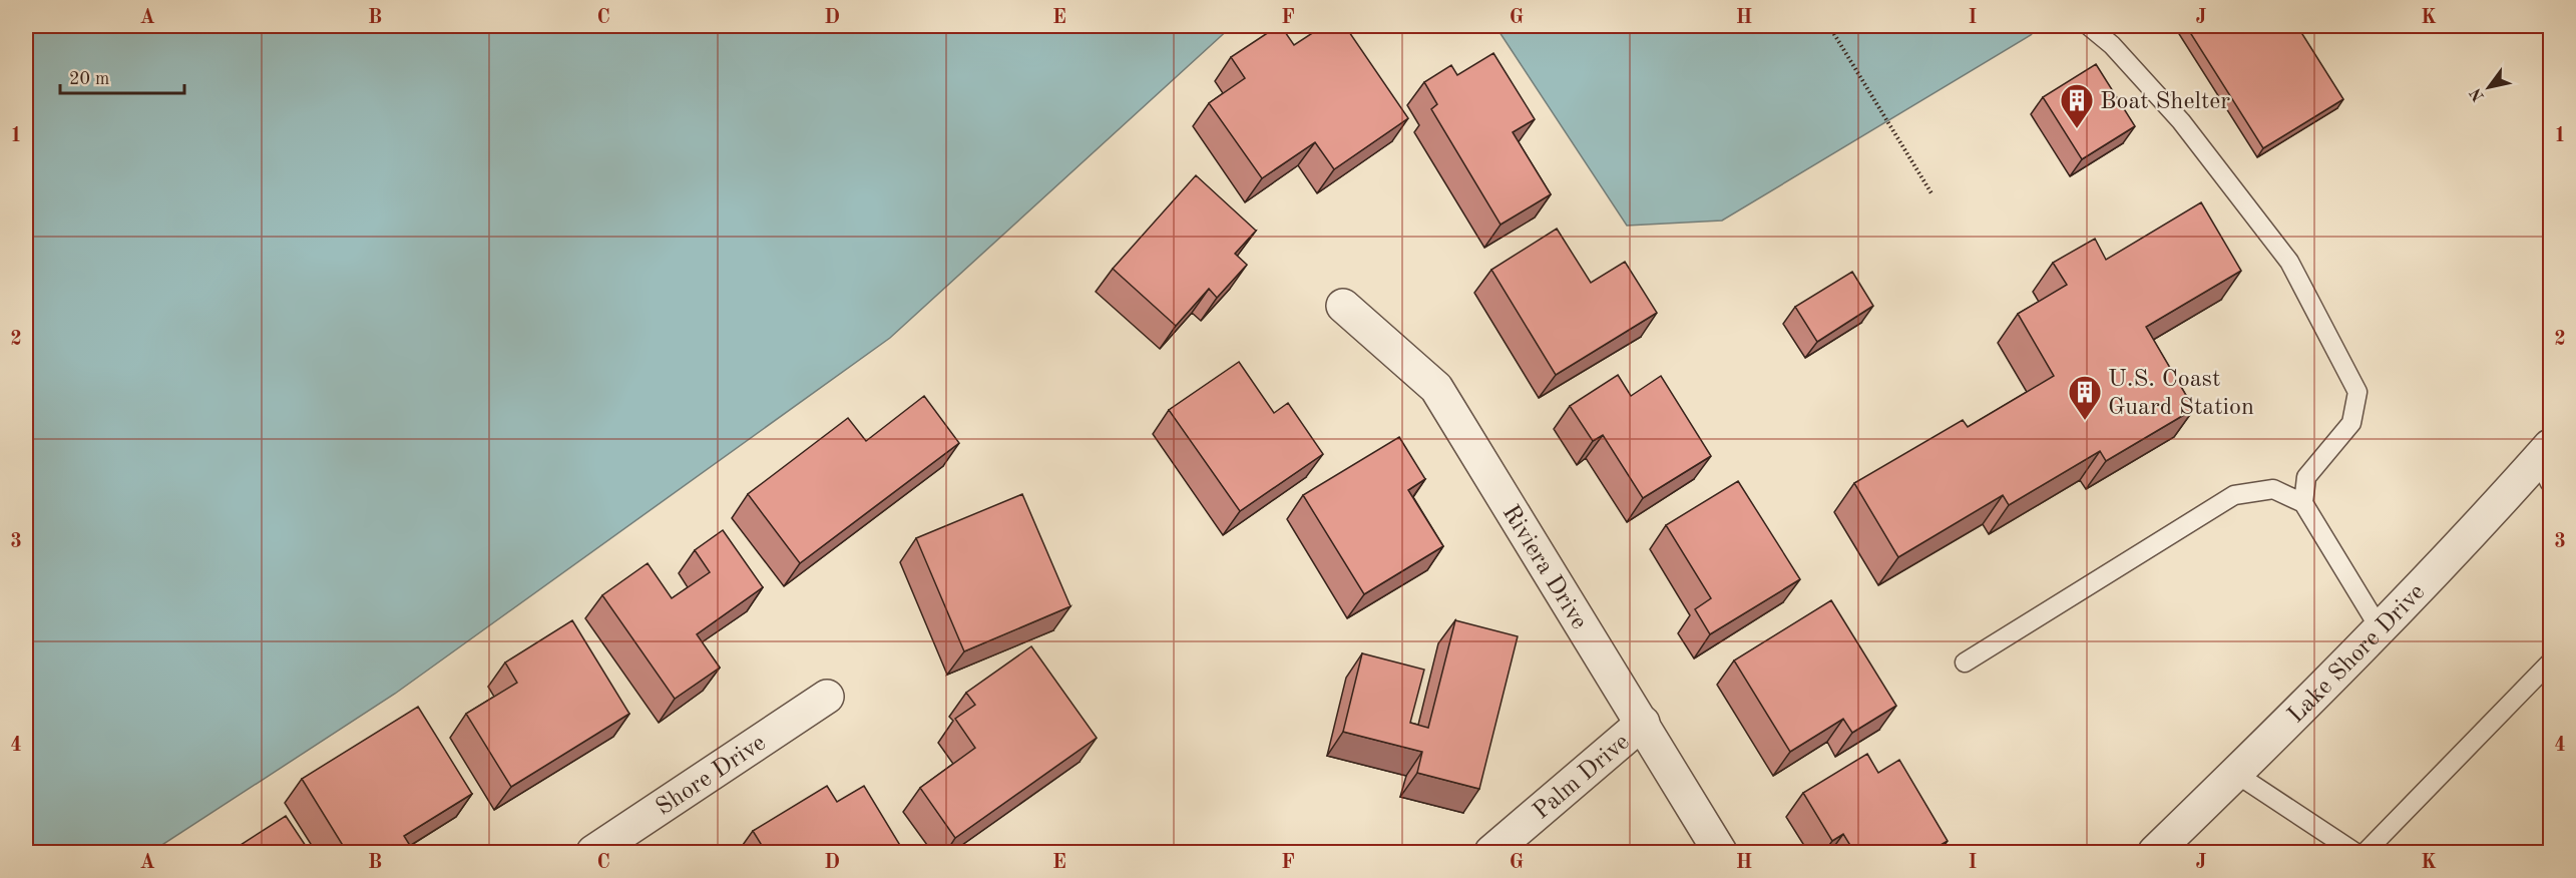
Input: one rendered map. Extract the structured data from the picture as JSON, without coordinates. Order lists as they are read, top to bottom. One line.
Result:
{"streets":{"street":["Riviera Drive","Lake Shore Drive","Shore Drive","Palm Drive"]},"crossings":[["Riviera Drive","Palm Drive"]],"places":{"building":["Boat Shelter","U.S. Coast Guard Station"]},"scale_bar":"20 m","north":"bottom left","grid":{"columns":["A","B","C","D","E","F","G","H","I","J","K"],"rows":["1","2","3","4"]}}
